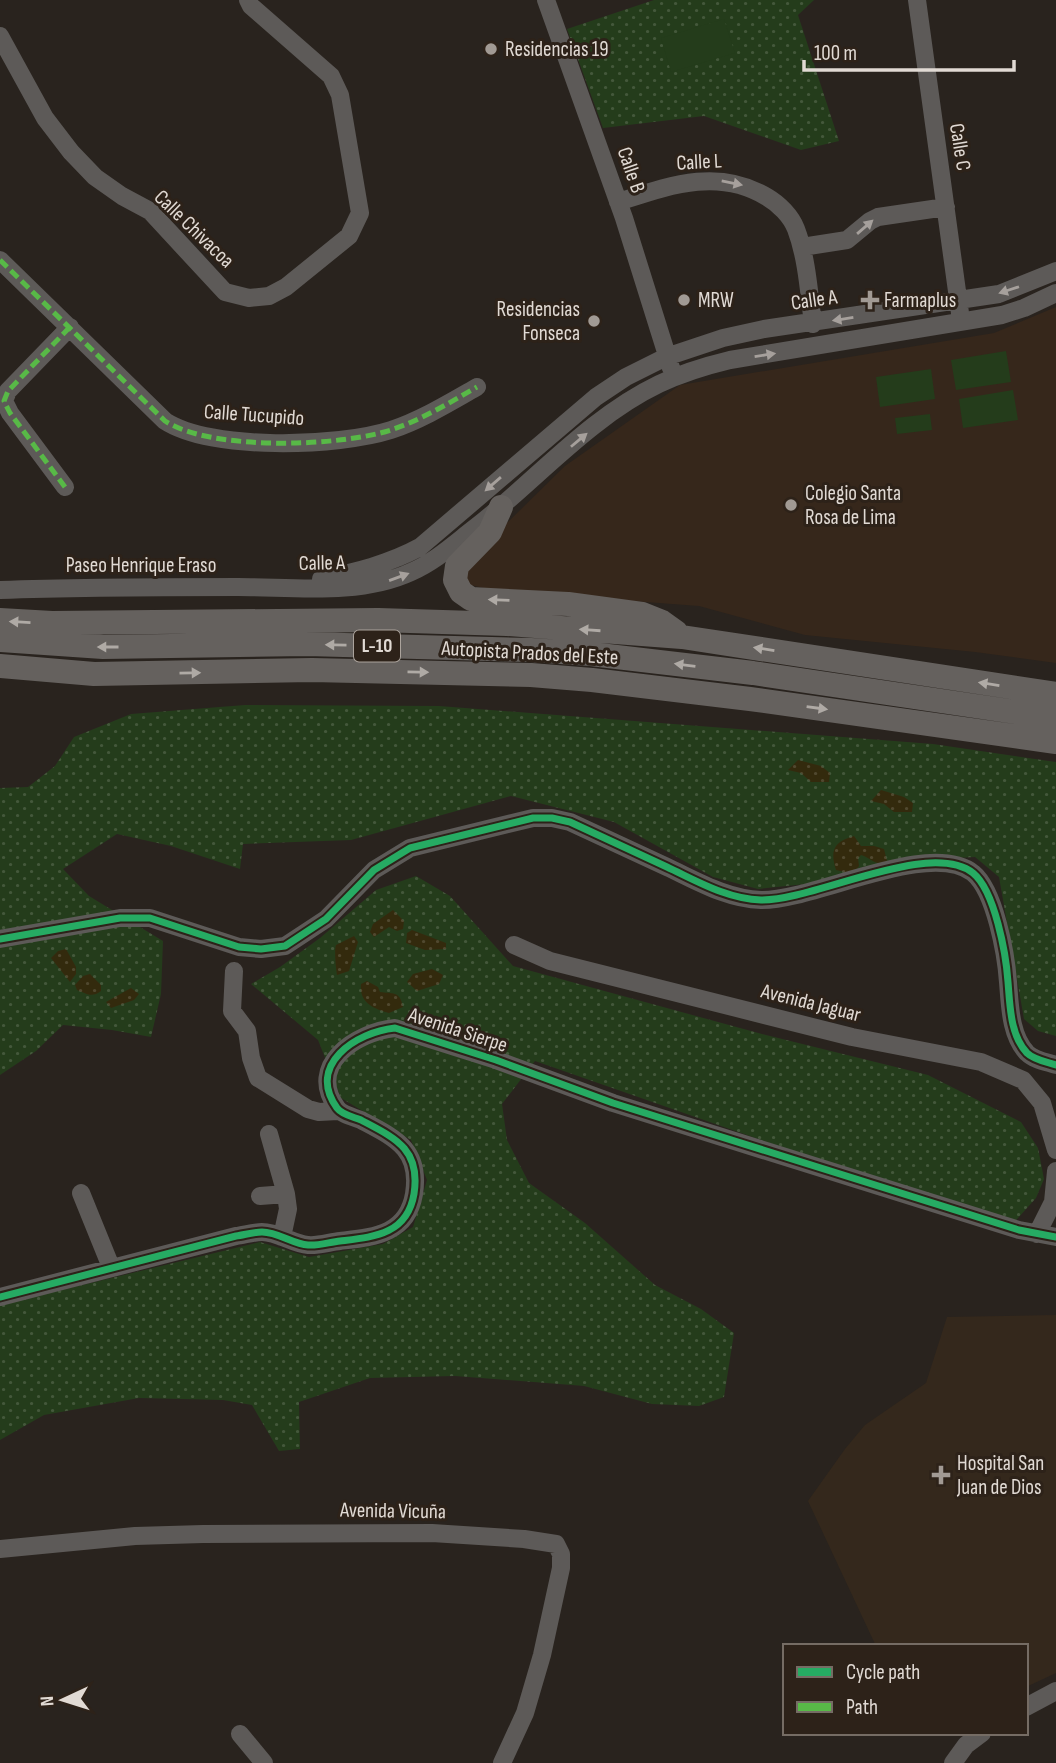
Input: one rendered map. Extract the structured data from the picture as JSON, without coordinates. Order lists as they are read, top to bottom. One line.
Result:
{"streets":{"highway":["L-10","Autopista Prados del Este"],"street":["Calle C","Calle L","Calle B","Calle Chivacoa","Calle A","Calle Tucupido","Paseo Henrique Eraso","Avenida Jaguar","Avenida Sierpe","Avenida Vicuña"]},"crossings":[["Calle C","Calle A"],["Calle L","Calle B"],["Calle L","Calle A"],["Calle B","Calle A"],["Calle A","Paseo Henrique Eraso"]],"one_way":["Calle L"],"places":{"other":["Residencias 19","MRW","Residencias Fonseca","Colegio Santa Rosa de Lima"],"health":["Farmaplus","Hospital San Juan de Dios"]},"legend":["Cycle path","Path"],"scale_bar":"100 m","north":"left"}
